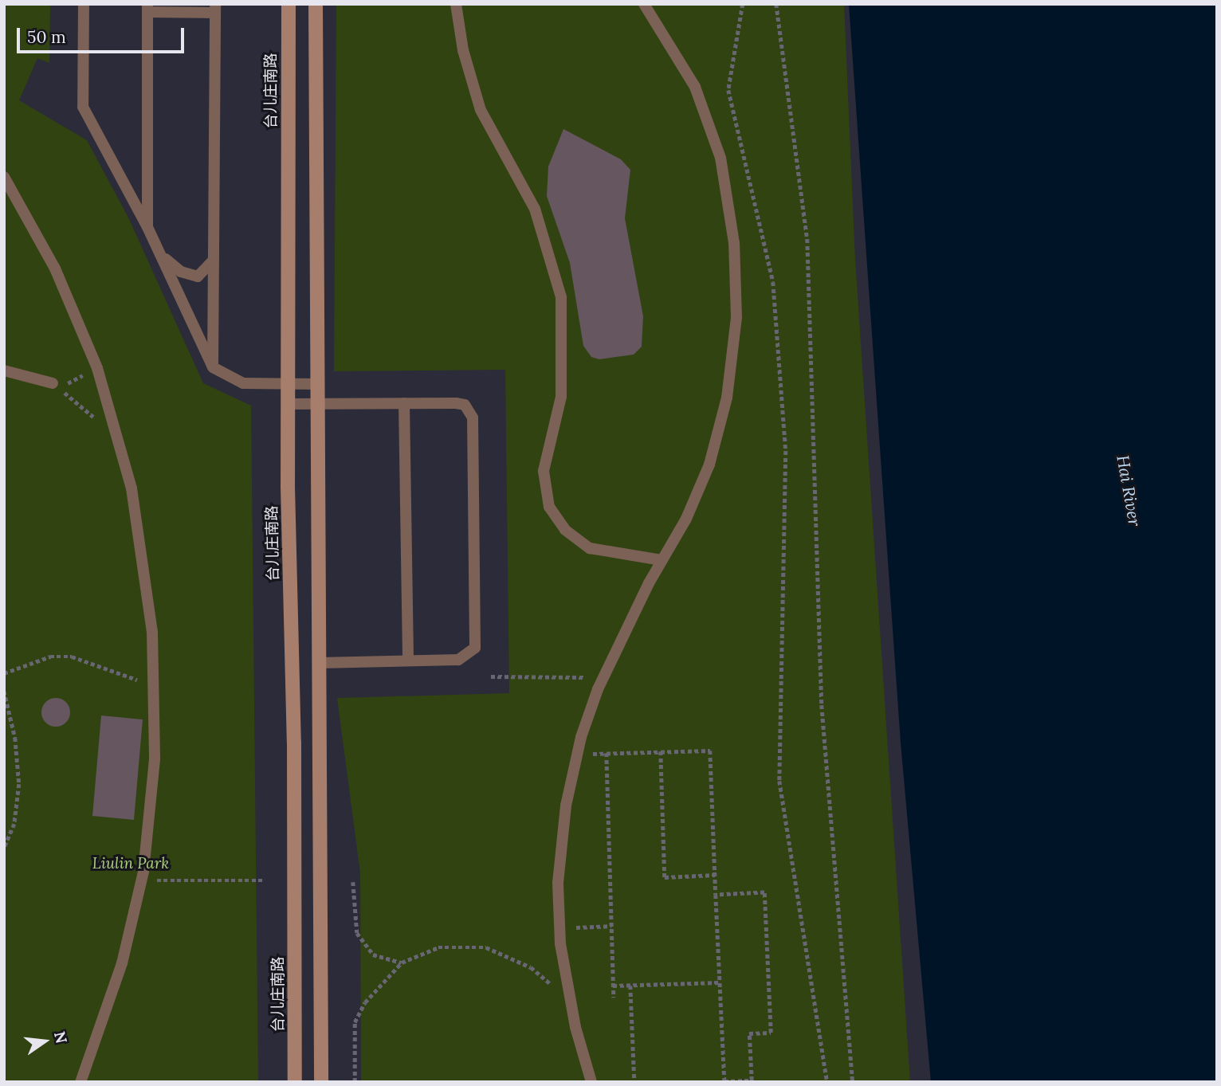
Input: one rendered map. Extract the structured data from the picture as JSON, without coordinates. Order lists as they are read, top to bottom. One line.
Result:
{"streets":{"main road":["台儿庄南路"]},"water":["Hai River"],"parks":["Liulin Park"],"scale_bar":"50 m","north":"right"}
